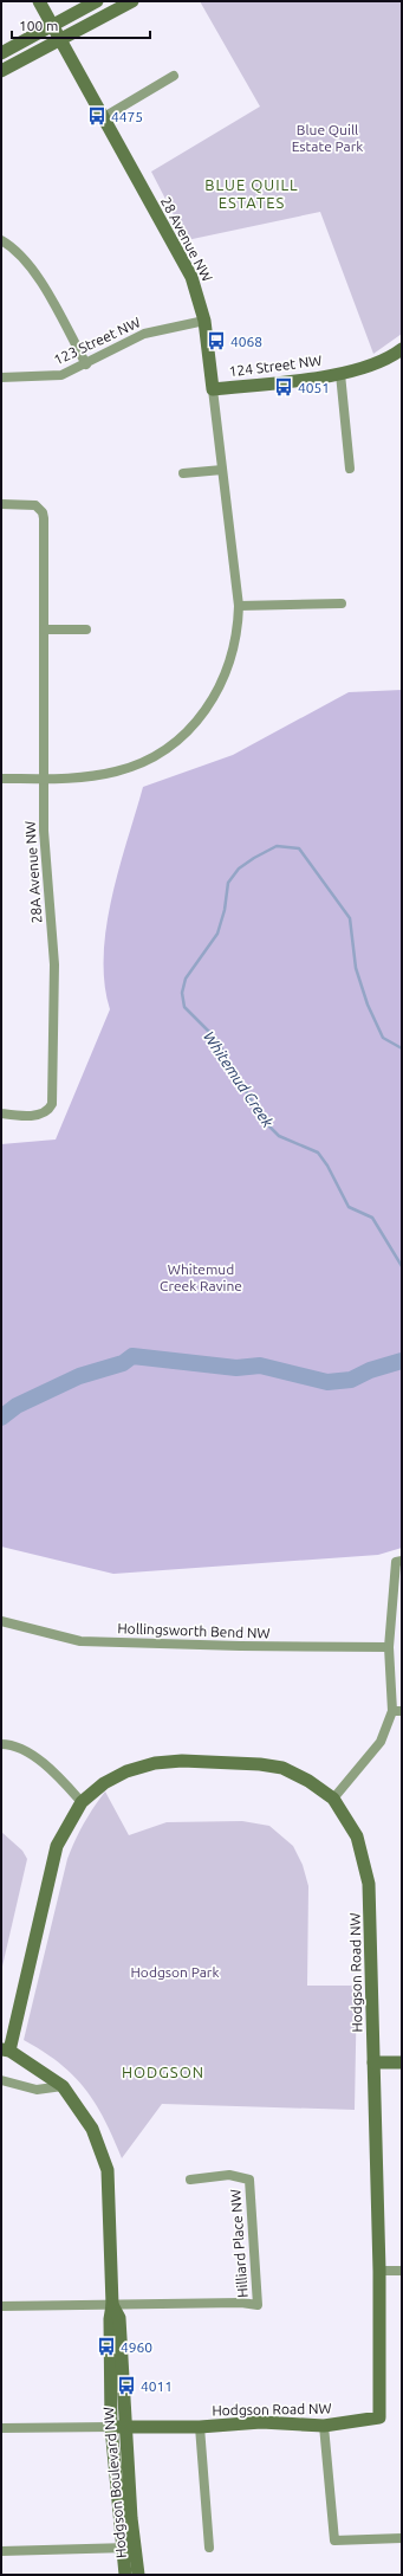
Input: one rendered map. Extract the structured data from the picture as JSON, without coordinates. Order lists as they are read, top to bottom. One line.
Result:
{"streets":{"street":["28 Avenue NW","123 Street NW","124 Street NW","28A Avenue NW","Hollingsworth Bend NW","Hodgson Road NW","Hilliard Place NW","Hodgson Boulevard NW"]},"crossings":[["28 Avenue NW","123 Street NW"],["28 Avenue NW","124 Street NW"],["28 Avenue NW","28A Avenue NW"],["Hodgson Road NW","Hodgson Boulevard NW"],["Hilliard Place NW","Hodgson Boulevard NW"]],"districts":["BLUE QUILL ESTATES","HODGSON"],"water":["Whitemud Creek"],"parks":["Blue Quill Estate Park","Whitemud Creek Ravine","Hodgson Park"],"places":{"bus stop":["4475","4068","4051","4960","4011"]},"scale_bar":"100 m"}
